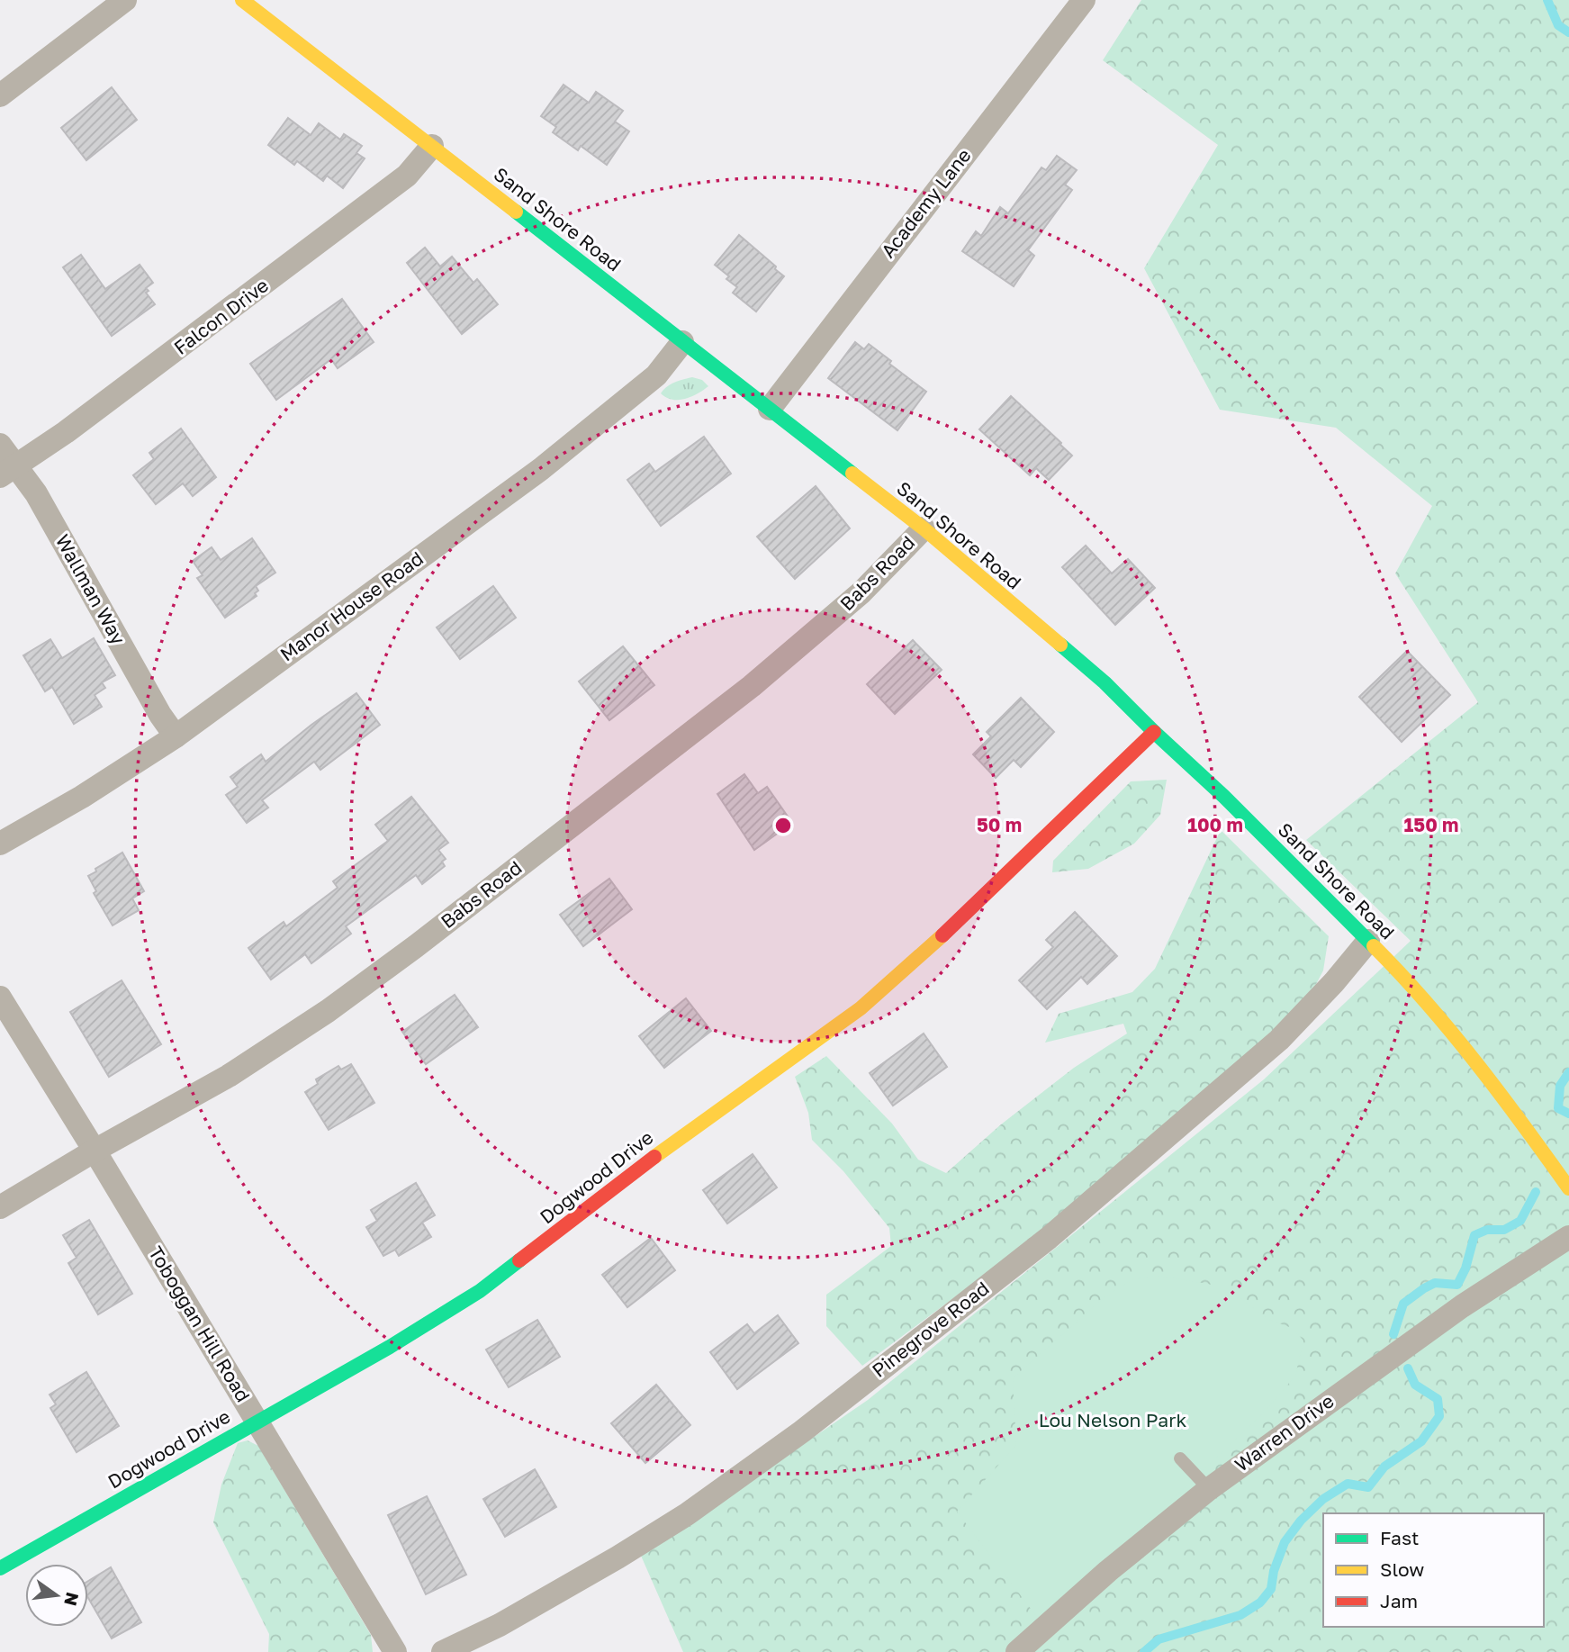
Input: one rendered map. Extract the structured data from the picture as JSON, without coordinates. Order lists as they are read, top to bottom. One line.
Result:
{"streets":{"street":["Academy Lane","Sand Shore Road","Falcon Drive","Babs Road","Wallman Way","Manor House Road","Dogwood Drive","Toboggan Hill Road","Pinegrove Road","Warren Drive"]},"crossings":[["Academy Lane","Sand Shore Road"],["Sand Shore Road","Falcon Drive"],["Sand Shore Road","Babs Road"],["Sand Shore Road","Manor House Road"],["Sand Shore Road","Dogwood Drive"],["Sand Shore Road","Pinegrove Road"],["Falcon Drive","Wallman Way"],["Babs Road","Toboggan Hill Road"],["Wallman Way","Manor House Road"],["Dogwood Drive","Toboggan Hill Road"]],"parks":["Lou Nelson Park"],"legend":["Fast","Slow","Jam"],"north":"right","rings":["50 m","100 m","150 m"]}
